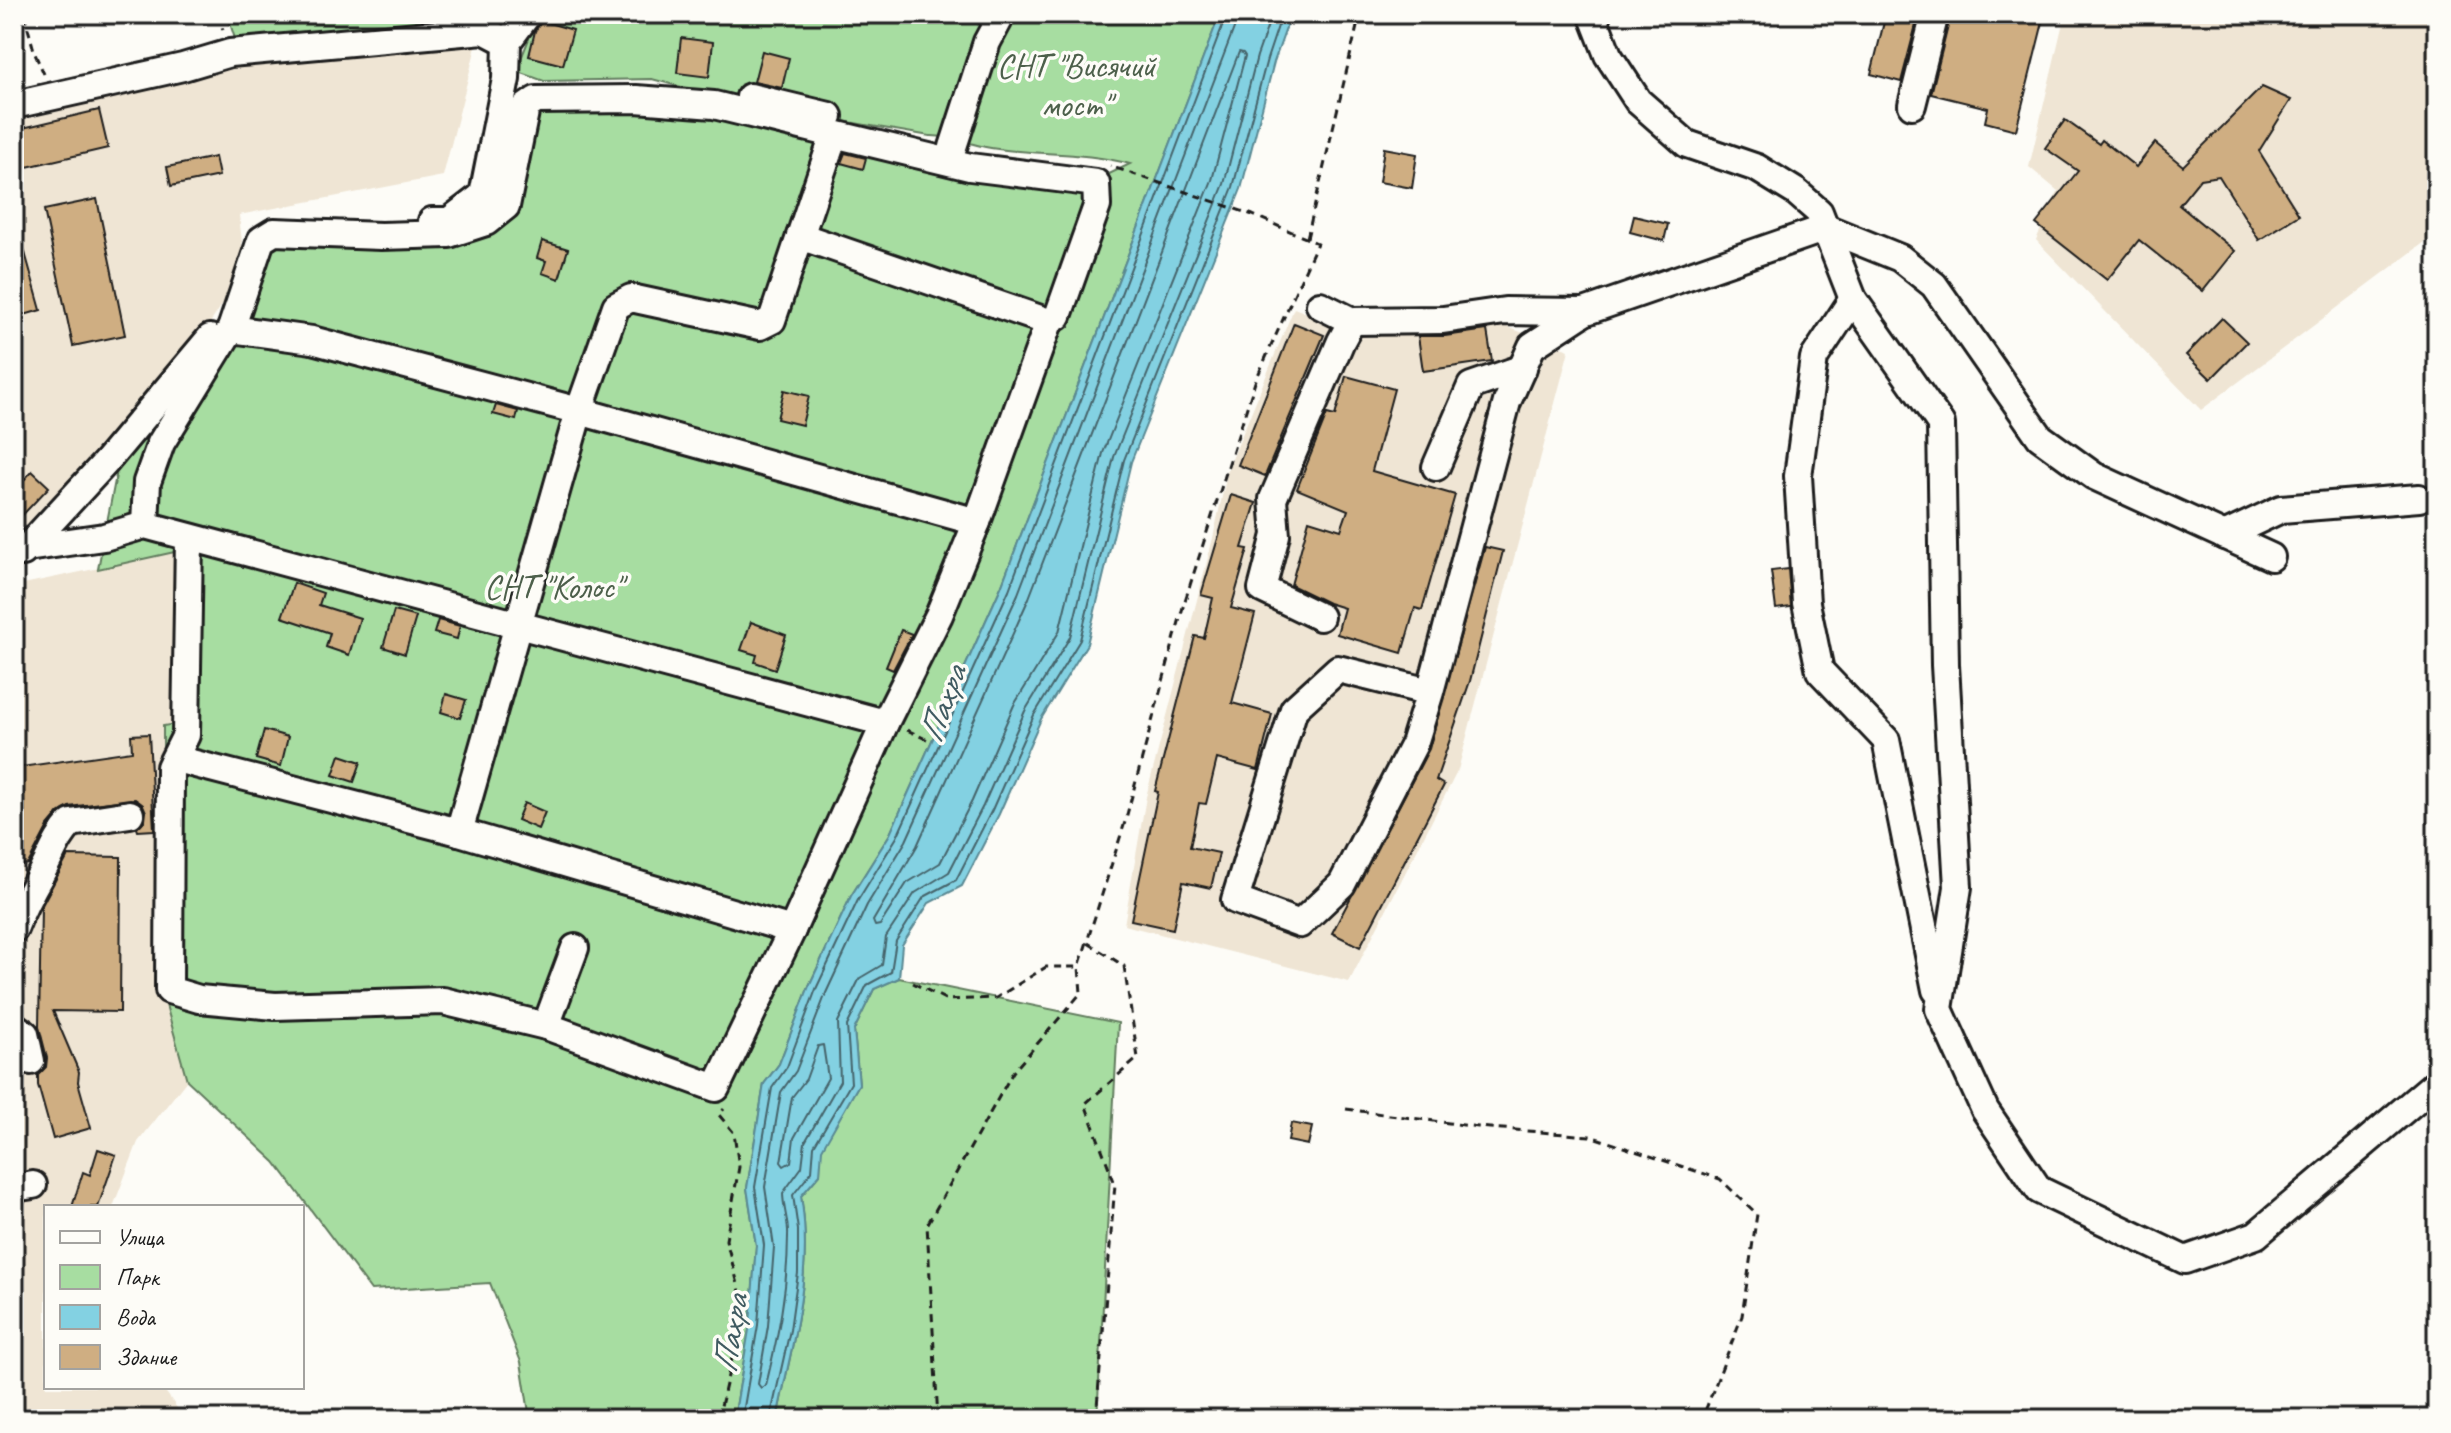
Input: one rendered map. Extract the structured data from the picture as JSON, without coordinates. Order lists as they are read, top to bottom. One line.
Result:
{"water":["Пахра"],"parks":["СНТ \"Висячий мост\"","СНТ \"Колос\""],"legend":["Улица","Парк","Вода","Здание"]}
